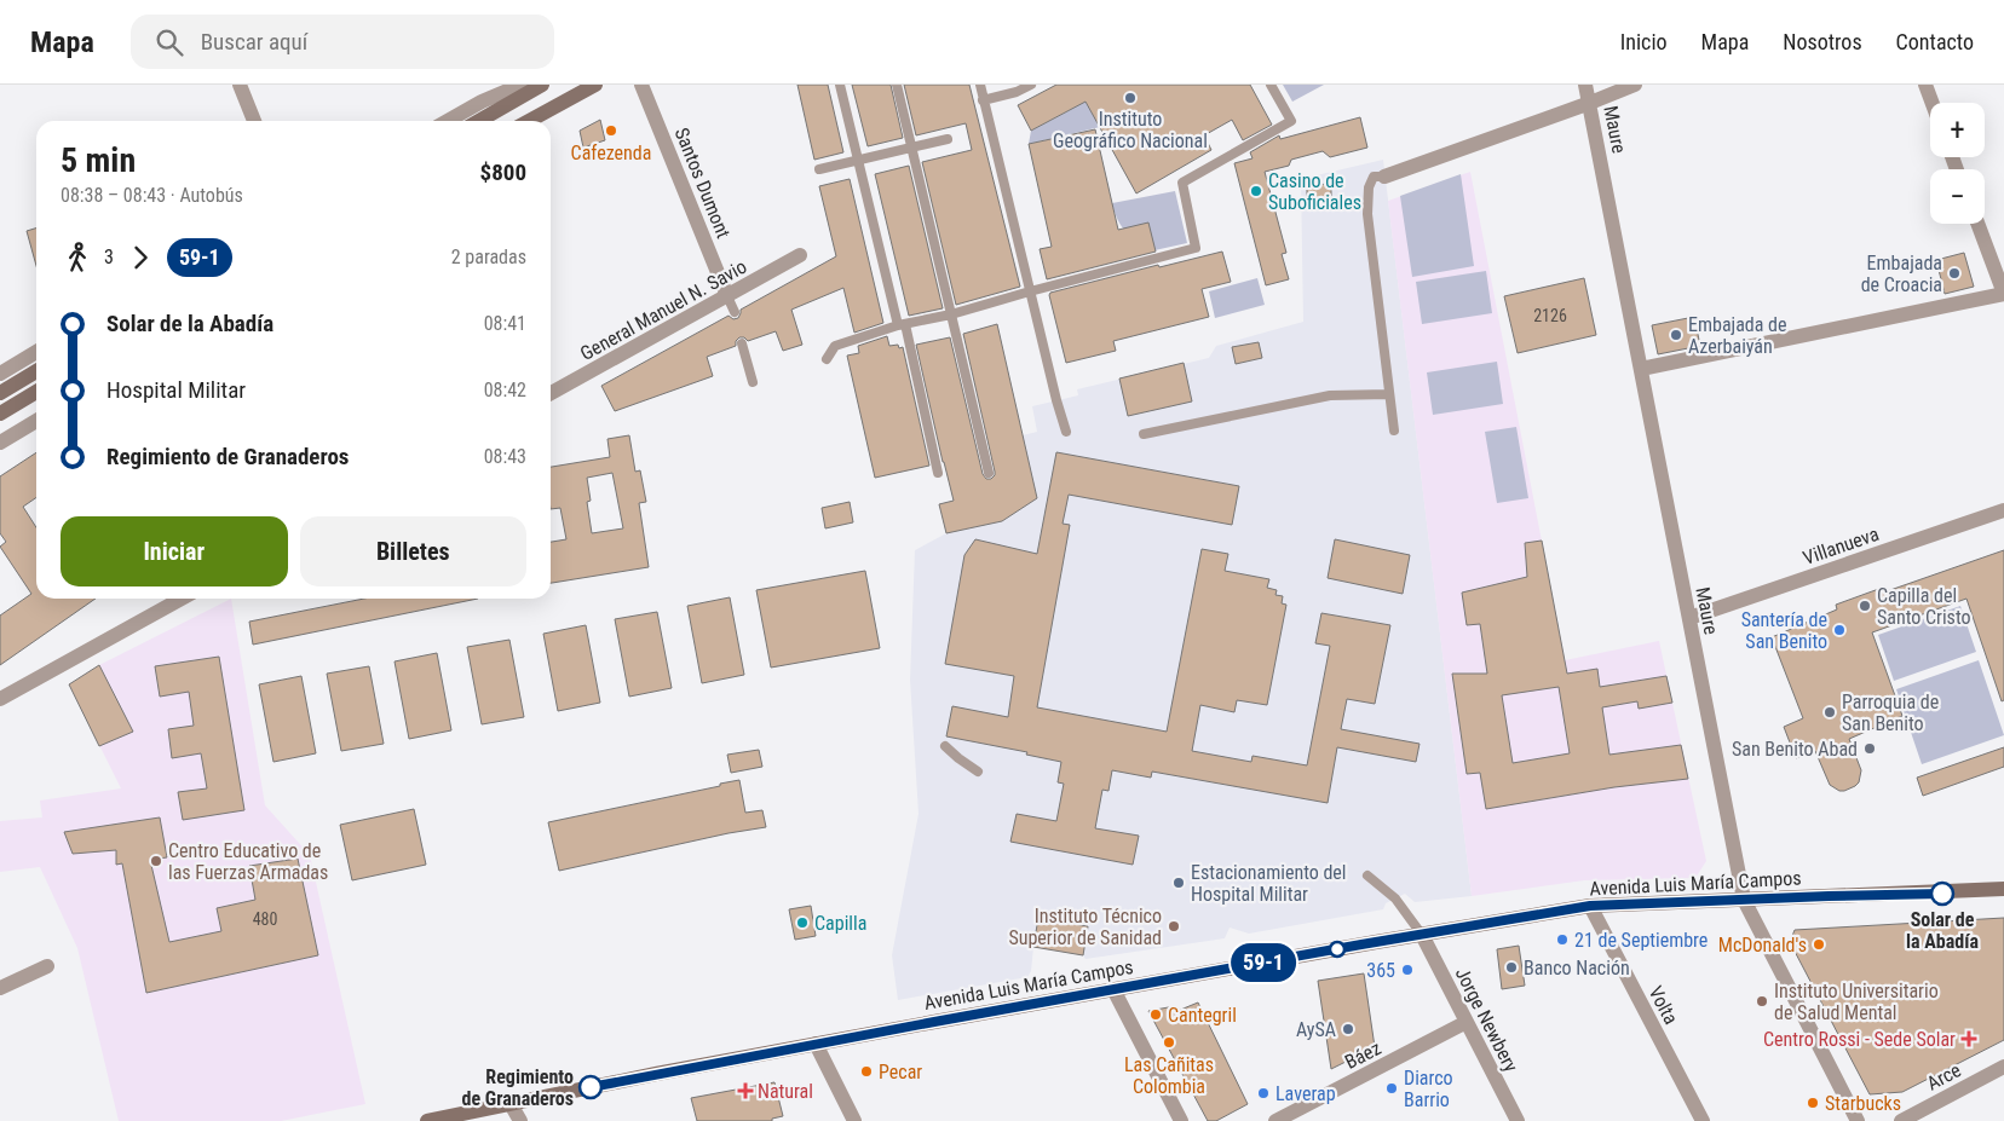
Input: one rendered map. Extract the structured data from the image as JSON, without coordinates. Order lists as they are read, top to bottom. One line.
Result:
{"streets":{"main road":["Avenida Luis María Campos"],"street":["Maure","Santos Dumont","General Manuel N. Savio","Villanueva","Volta","Jorge Newbery","Báez","Arce"]},"crossings":[["Maure","Villanueva"],["Maure","Avenida Luis María Campos"],["Santos Dumont","General Manuel N. Savio"],["Avenida Luis María Campos","Volta"],["Avenida Luis María Campos","Jorge Newbery"],["Jorge Newbery","Báez"]],"places":{"other":["Instituto Geográfico Nacional","Cafezenda","Casino de Suboficiales","Embajada de Croacia","Embajada de Azerbaiyán","Capilla del Santo Cristo","Santería de San Benito","Parroquia de San Benito","San Benito Abad","Centro Educativo de las Fuerzas Armadas","Estacionamiento del Hospital Militar","Solar de la Abadía","Capilla","Instituto Técnico Superior de Sanidad","21 de Septiembre","McDonald's","Banco Nación","365","Instituto Universitario de Salud Mental","Cantegril","AySA","Las Cañitas Colombia","Pecar","Regimiento de Granaderos","Diarco Barrio","Laverap","Starbucks"],"health":["Centro Rossi - Sede Solar","Natural"]},"lines":["bus line 59-1"],"house_numbers":["2126","480"],"page":{"header":"Mapa","search":"Buscar aquí","nav":["Inicio","Mapa","Nosotros","Contacto"],"on_map":"59-1","map_buttons":["+","−"],"heading":["5 min","08:38 – 08:43 · Autobús","$800"],"legs":["3","59-1","2 paradas"],"list":[{"name":"Solar de la Abadía","value":"08:41"},{"name":"Hospital Militar","value":"08:42"},{"name":"Regimiento de Granaderos","value":"08:43"}],"buttons":["Iniciar","Billetes"]}}
